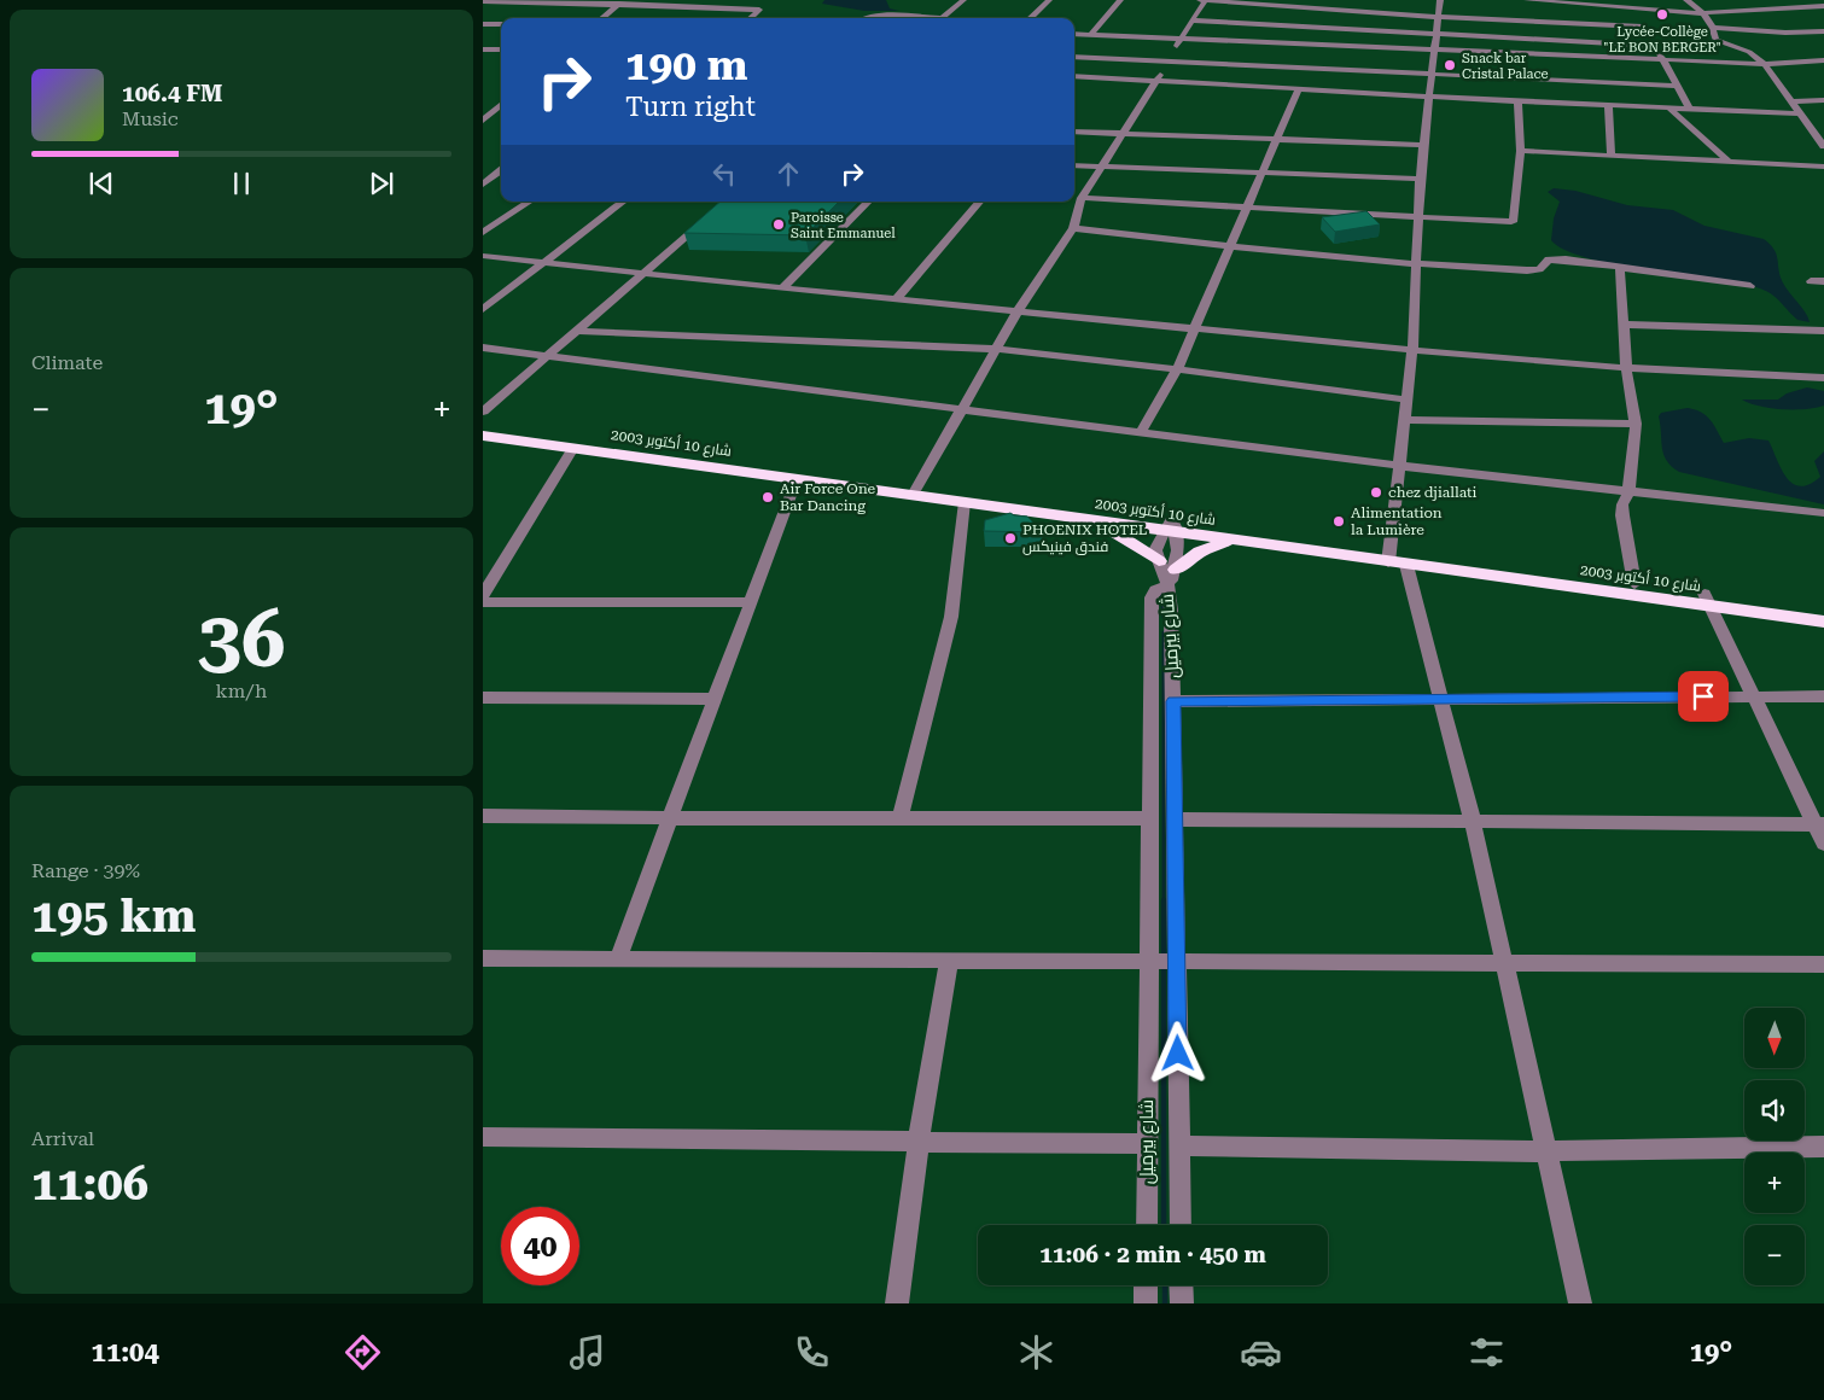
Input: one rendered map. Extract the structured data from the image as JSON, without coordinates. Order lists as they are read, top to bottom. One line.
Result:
{"streets":{"highway":["شارع 10 أكتوبر 2003"],"street":["شارع بيرميل"]},"places":["Lycée-Collège \"LE BON BERGER\"","Snack bar Cristal Palace","Paroisse Saint Emmanuel","chez djiallati","Air Force One Bar Dancing","Alimentation la Lumière","PHOENIX HOTEL فندق فينيكس"],"north":"bottom","page":{"turn":["190 m","Turn right"],"song":["106.4 FM","Music"],"tile":["Climate",["36","km/h"],["Range · 39%","195 km"],["Arrival","11:06"]],"heat":["−","19°","+"],"map_buttons":["+","−"],"limit":"40","trip":"11:06 · 2 min · 450 m","tabs":["11:04","19°"]}}
